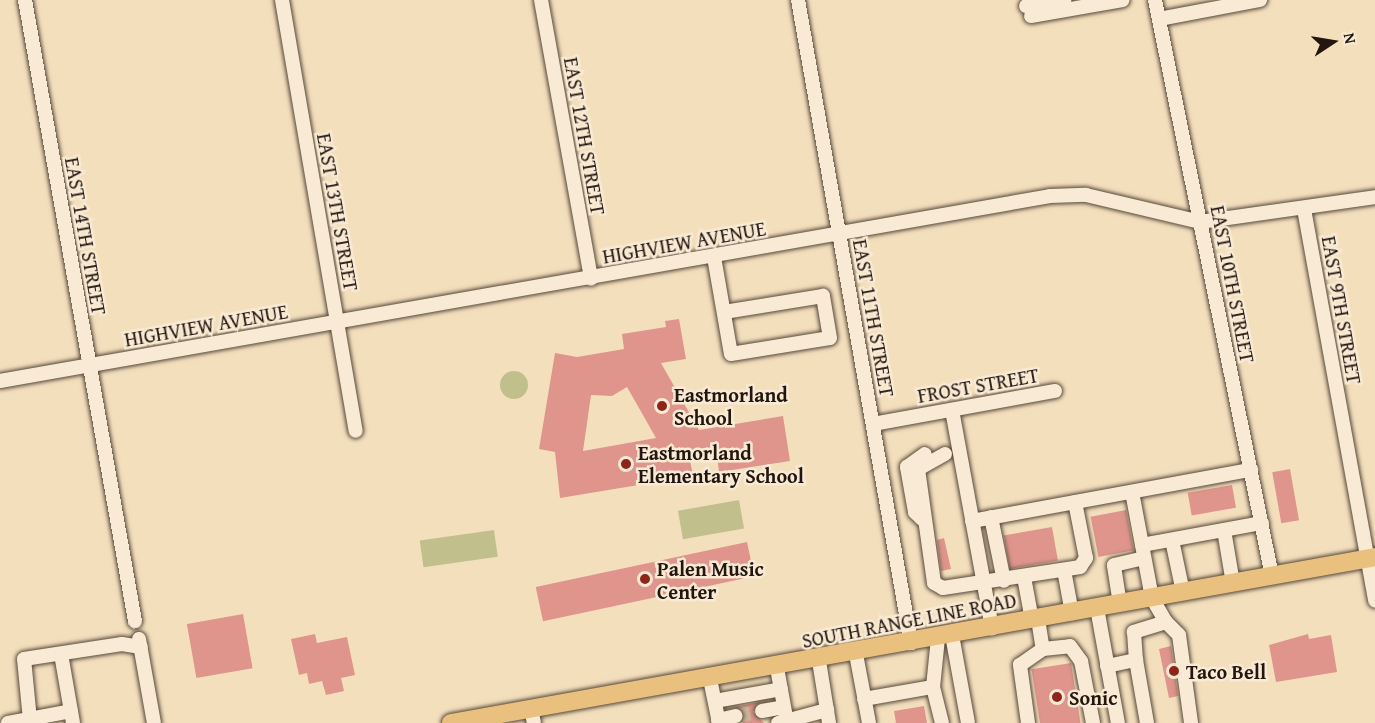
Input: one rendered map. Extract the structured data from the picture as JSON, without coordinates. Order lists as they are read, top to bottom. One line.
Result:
{"streets":{"main road":["SOUTH RANGE LINE ROAD"],"street":["EAST 12TH STREET","EAST 13TH STREET","EAST 14TH STREET","HIGHVIEW AVENUE","EAST 10TH STREET","EAST 9TH STREET","EAST 11TH STREET","FROST STREET"]},"crossings":[["EAST 12TH STREET","HIGHVIEW AVENUE"],["EAST 13TH STREET","HIGHVIEW AVENUE"],["EAST 14TH STREET","HIGHVIEW AVENUE"],["HIGHVIEW AVENUE","EAST 10TH STREET"],["HIGHVIEW AVENUE","EAST 9TH STREET"],["HIGHVIEW AVENUE","EAST 11TH STREET"],["EAST 10TH STREET","SOUTH RANGE LINE ROAD"],["EAST 9TH STREET","SOUTH RANGE LINE ROAD"],["EAST 11TH STREET","FROST STREET"],["EAST 11TH STREET","SOUTH RANGE LINE ROAD"]],"places":["Eastmorland School","Eastmorland Elementary School","Palen Music Center","Taco Bell","Sonic"],"north":"right"}
